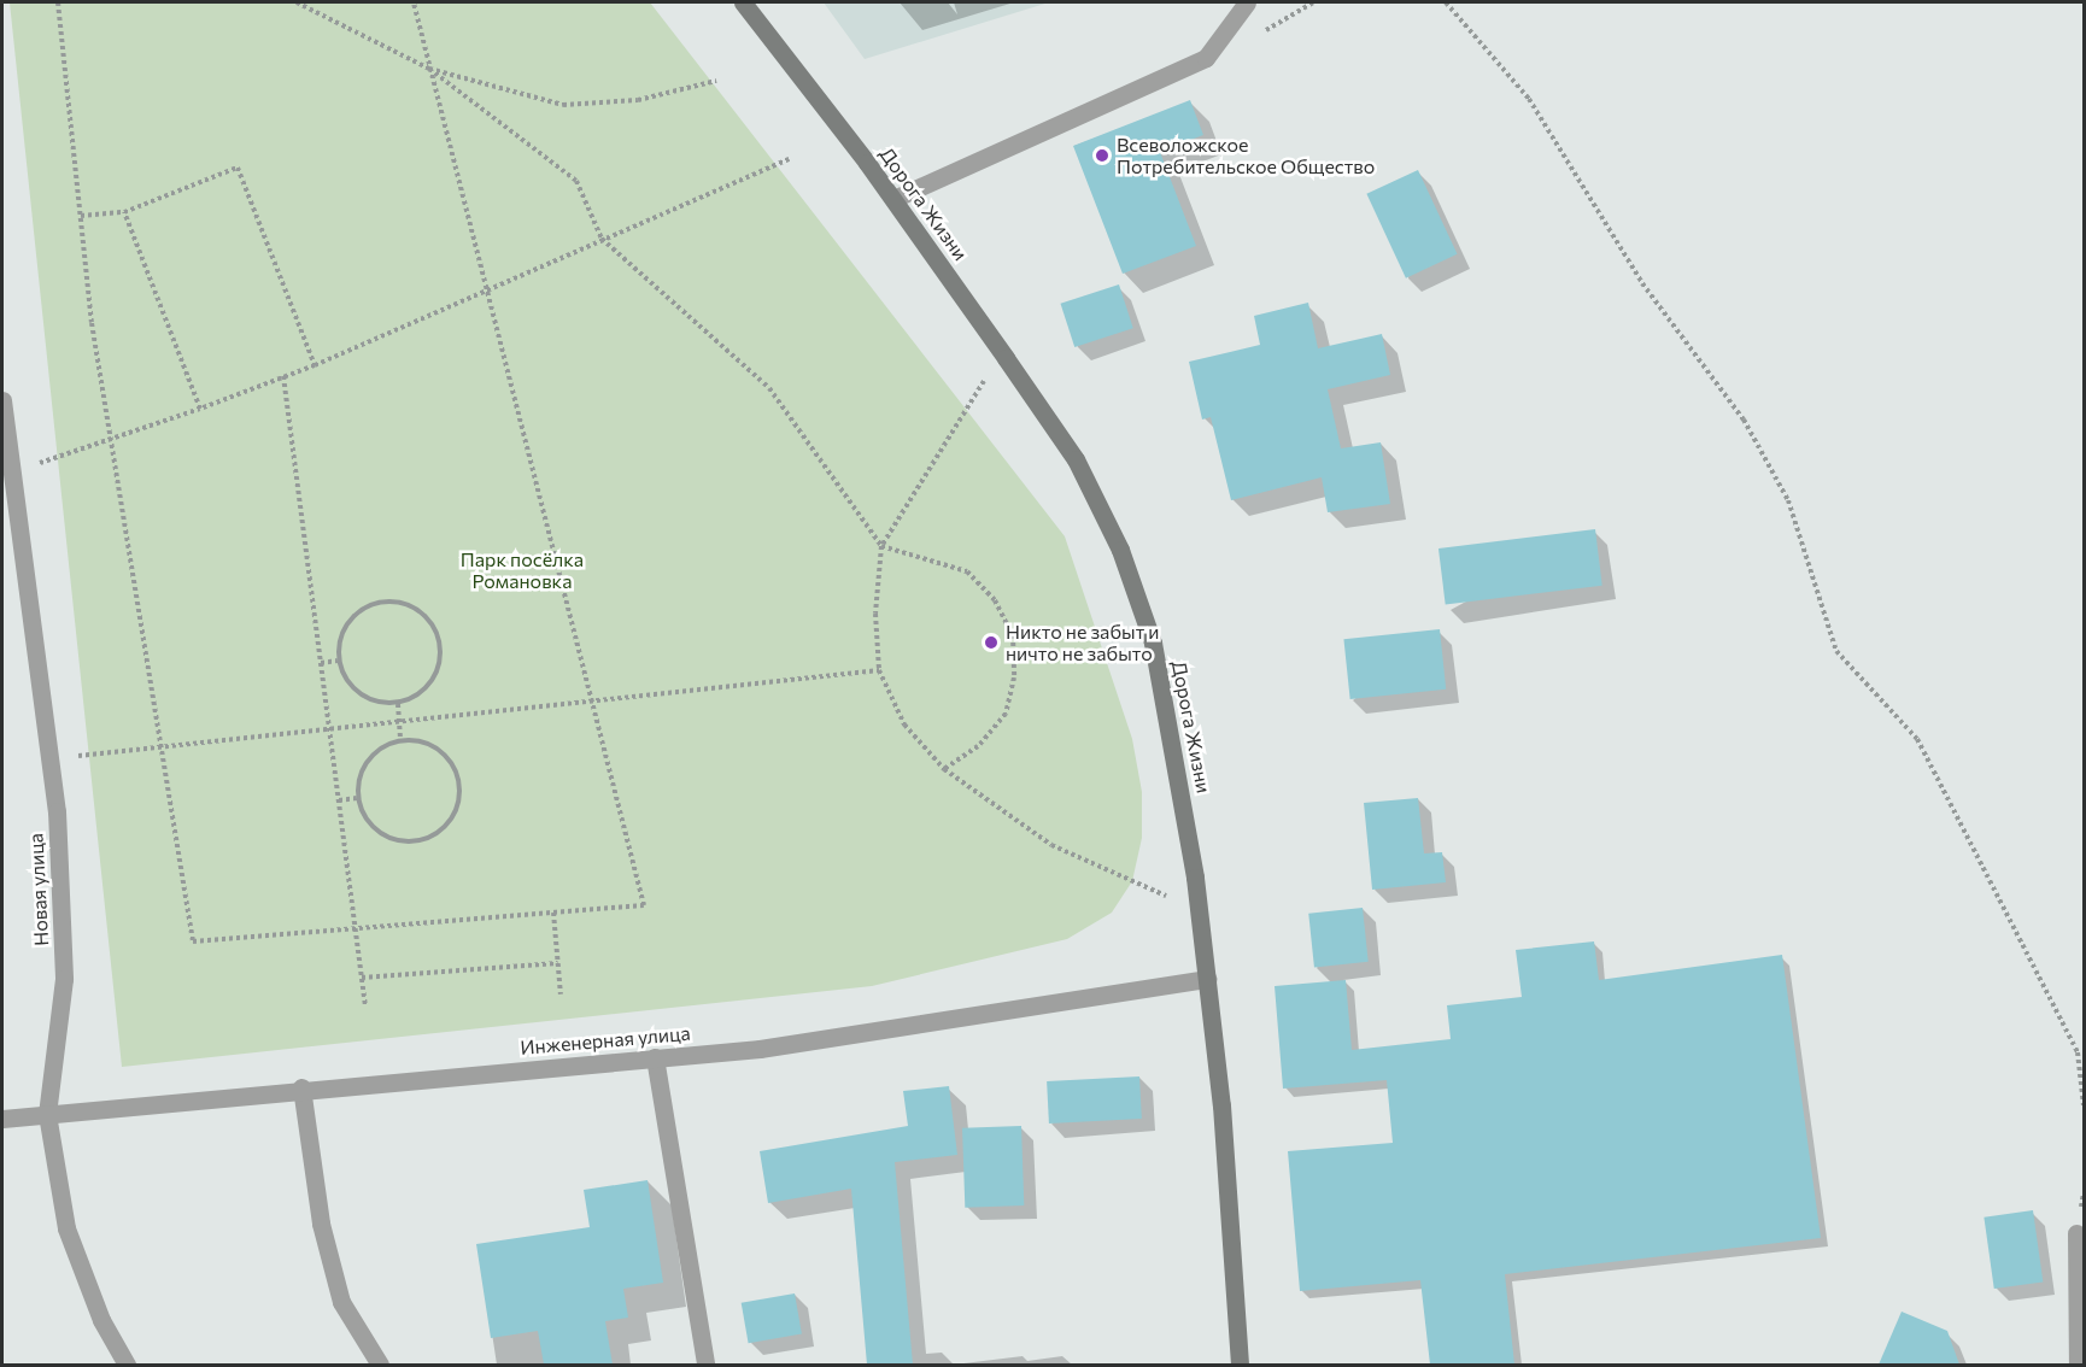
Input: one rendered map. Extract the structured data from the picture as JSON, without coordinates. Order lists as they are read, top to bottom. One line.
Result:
{"streets":{"main road":["Дорога Жизни"],"street":["Новая улица","Инженерная улица"]},"crossings":[["Дорога Жизни","Инженерная улица"],["Новая улица","Инженерная улица"]],"parks":["Парк посёлка Романовка"],"places":["Всеволожское Потребительское Общество","Никто не забыт и ничто не забыто"]}
